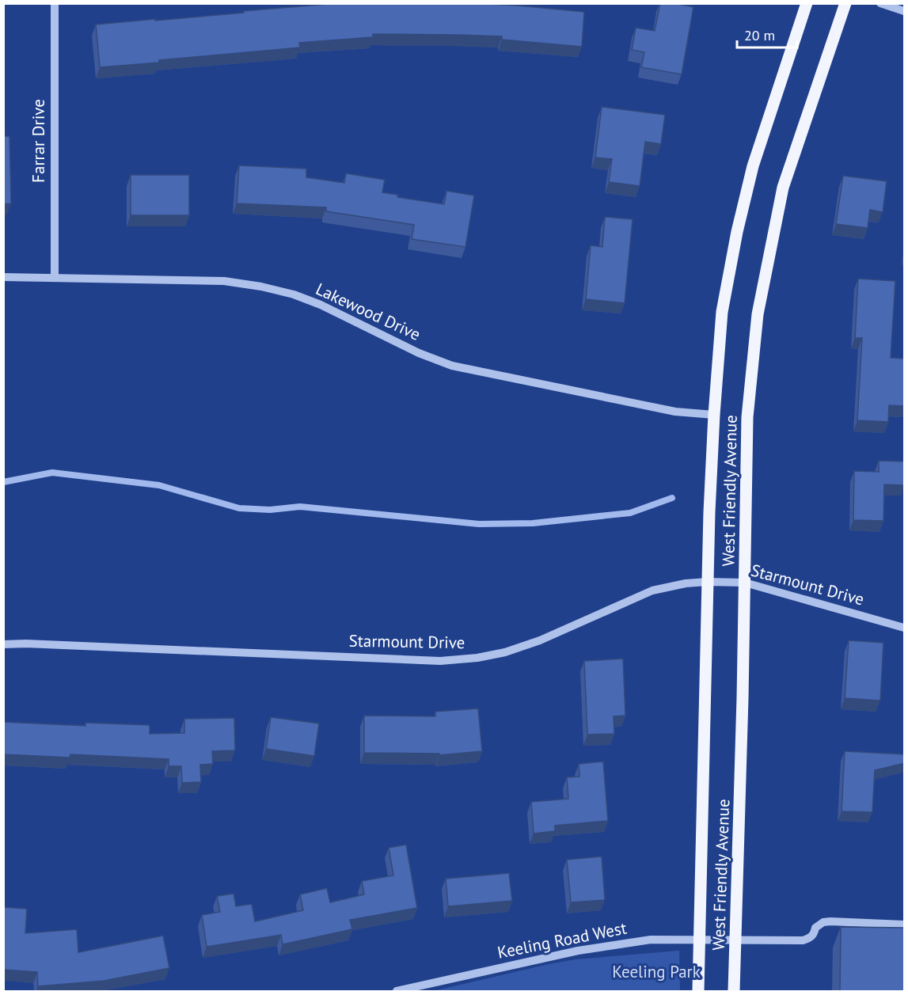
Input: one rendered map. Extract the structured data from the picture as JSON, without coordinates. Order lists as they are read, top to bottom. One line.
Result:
{"streets":{"main road":["West Friendly Avenue"],"street":["Farrar Drive","Lakewood Drive","Starmount Drive","Keeling Road West"]},"crossings":[["Farrar Drive","Lakewood Drive"],["Lakewood Drive","West Friendly Avenue"],["West Friendly Avenue","Starmount Drive"],["West Friendly Avenue","Keeling Road West"]],"parks":["Keeling Park"],"scale_bar":"20 m"}
